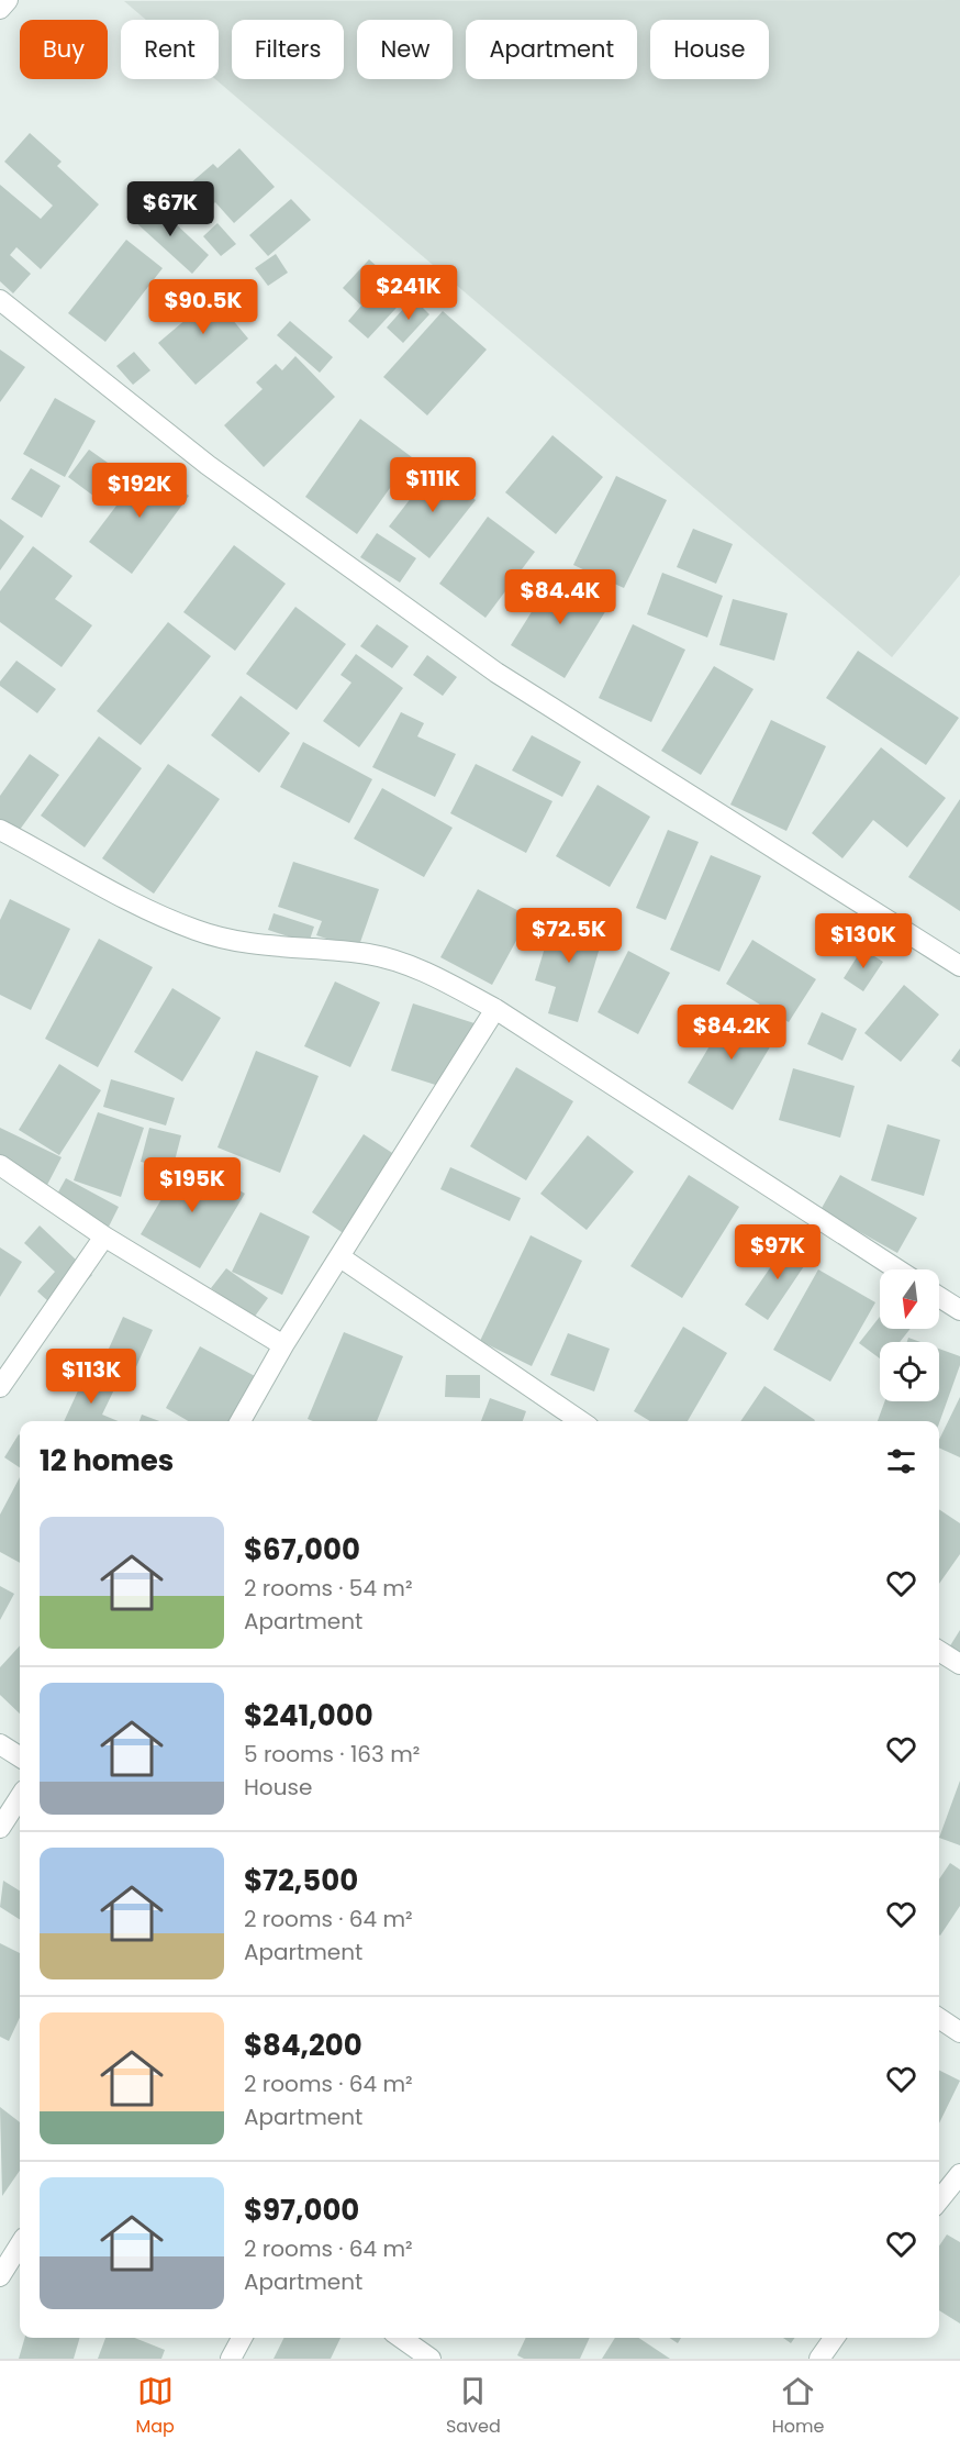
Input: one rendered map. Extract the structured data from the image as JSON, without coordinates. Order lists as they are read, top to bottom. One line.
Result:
{"north":"bottom","page":{"chip":["Buy","Rent","Filters","New","Apartment","House"],"price":["$67K","$241K","$90.5K","$111K","$192K","$84.4K","$72.5K","$130K","$84.2K","$195K","$97K","$113K"],"heading":"12 homes","list":[{"name":"$67,000","note":"2 rooms · 54 m² · Apartment"},{"name":"$241,000","note":"5 rooms · 163 m² · House"},{"name":"$72,500","note":"2 rooms · 64 m² · Apartment"},{"name":"$84,200","note":"2 rooms · 64 m² · Apartment"},{"name":"$97,000","note":"2 rooms · 64 m² · Apartment"}],"tabs":["Map","Saved","Home"]}}
